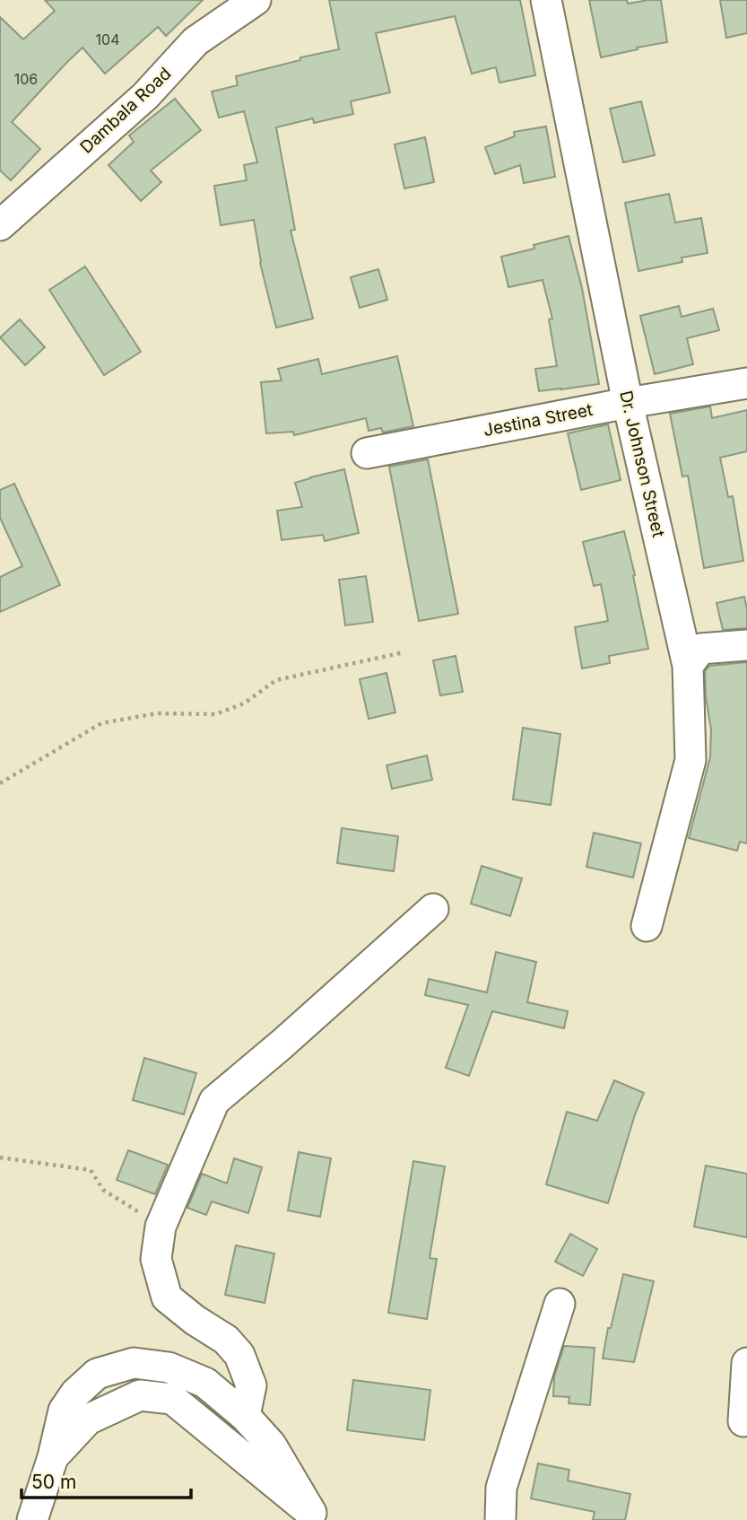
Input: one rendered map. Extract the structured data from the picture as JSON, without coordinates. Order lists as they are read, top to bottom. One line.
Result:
{"streets":{"street":["Dambala Road","Jestina Street","Dr. Johnson Street"]},"crossings":[["Jestina Street","Dr. Johnson Street"]],"house_numbers":["104","106"],"scale_bar":"50 m"}
